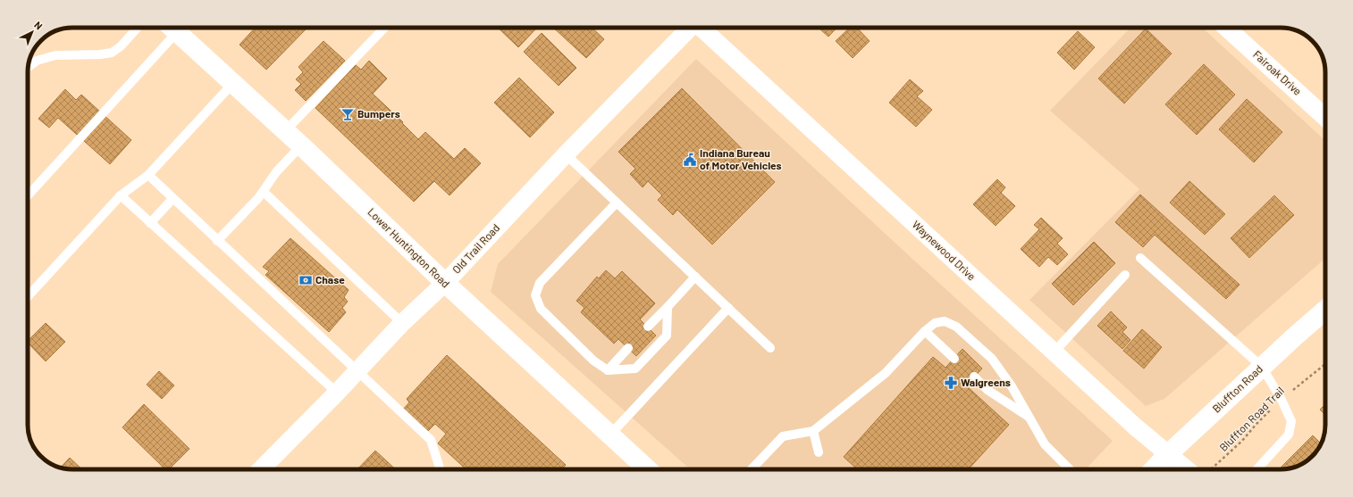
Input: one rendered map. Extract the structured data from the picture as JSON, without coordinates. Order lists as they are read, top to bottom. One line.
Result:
{"streets":{"main road":["Lower Huntington Road","Bluffton Road"],"street":["Fairoak Drive","Old Trail Road","Waynewood Drive"],"path":["Bluffton Road Trail"]},"crossings":[["Lower Huntington Road","Old Trail Road"],["Waynewood Drive","Bluffton Road"]],"places":{"bar":["Bumpers"],"public building":["Indiana Bureau of Motor Vehicles"],"bank":["Chase"],"pharmacy":["Walgreens"]},"north":"top right"}
